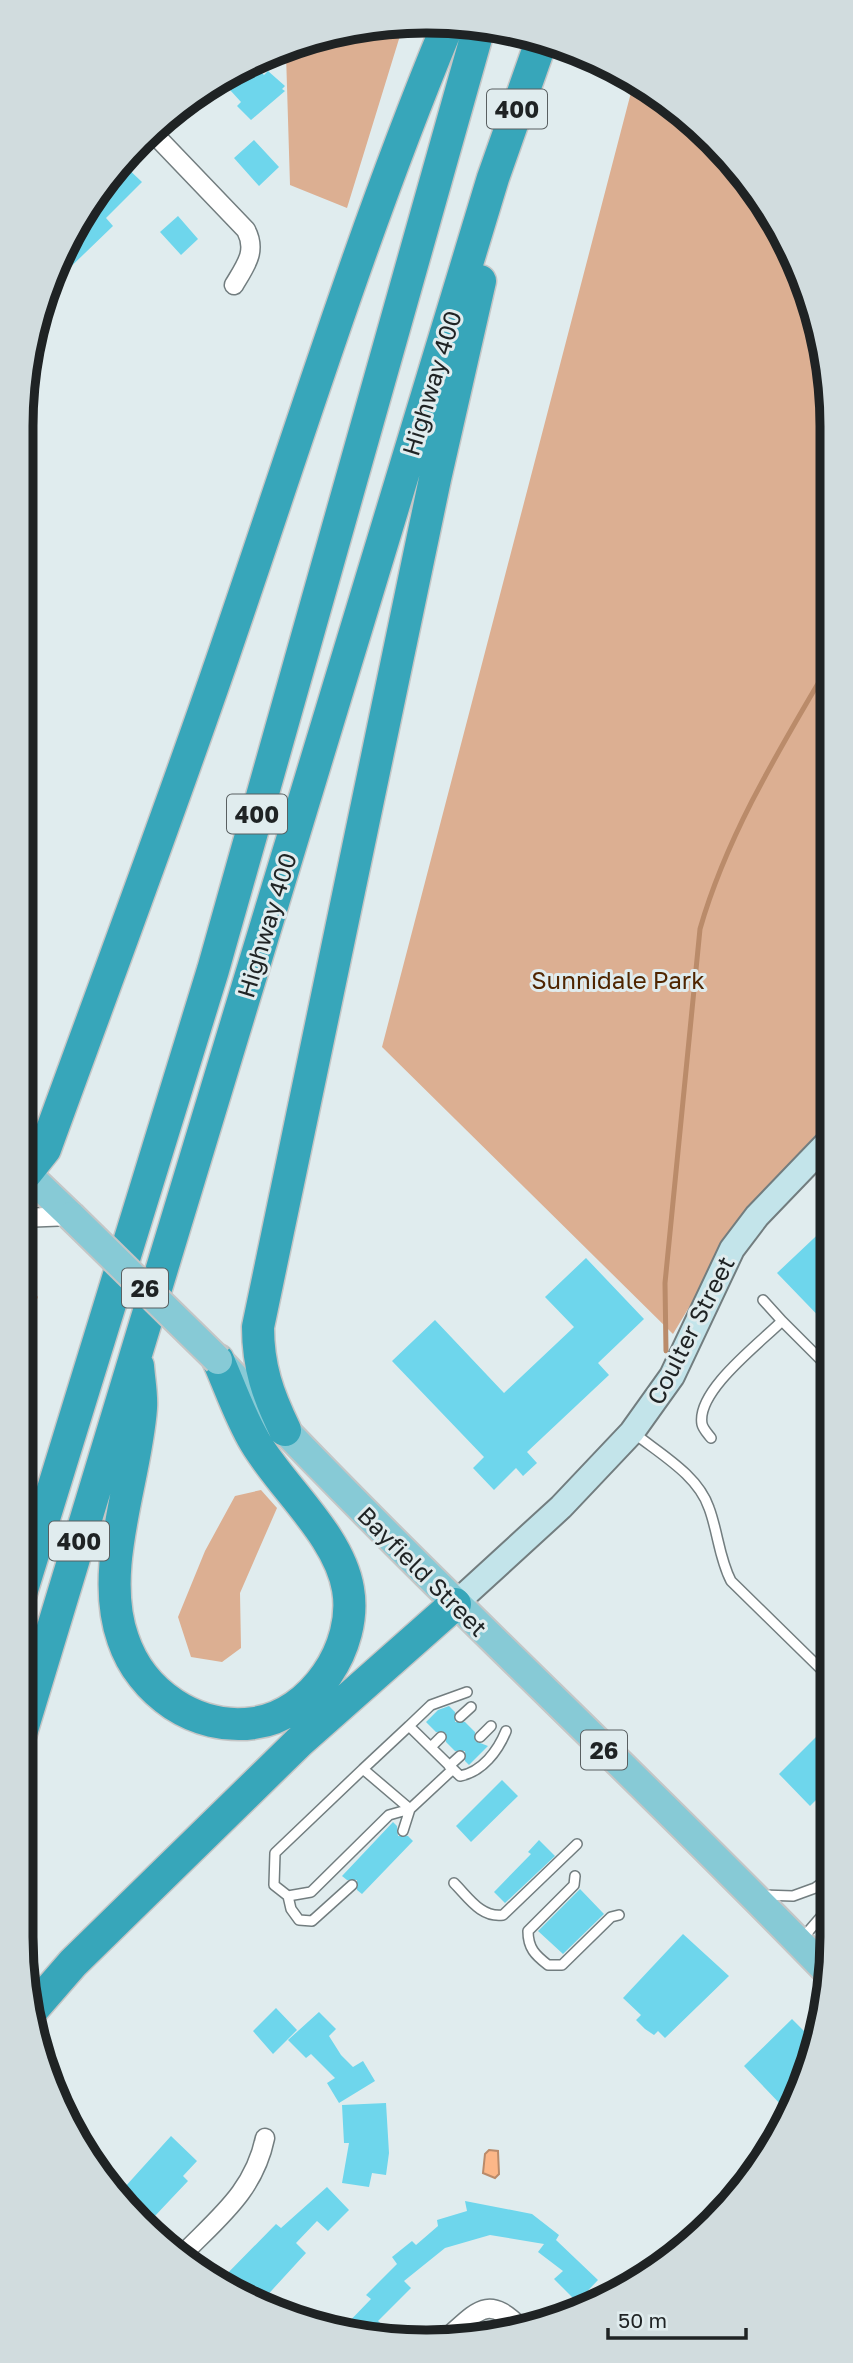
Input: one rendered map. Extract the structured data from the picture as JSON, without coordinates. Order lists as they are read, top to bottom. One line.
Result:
{"streets":{"highway":["400","Highway 400"],"main road":["26","Bayfield Street"],"street":["Coulter Street"]},"crossings":[["Coulter Street","Bayfield Street"]],"parks":["Sunnidale Park"],"scale_bar":"50 m"}
